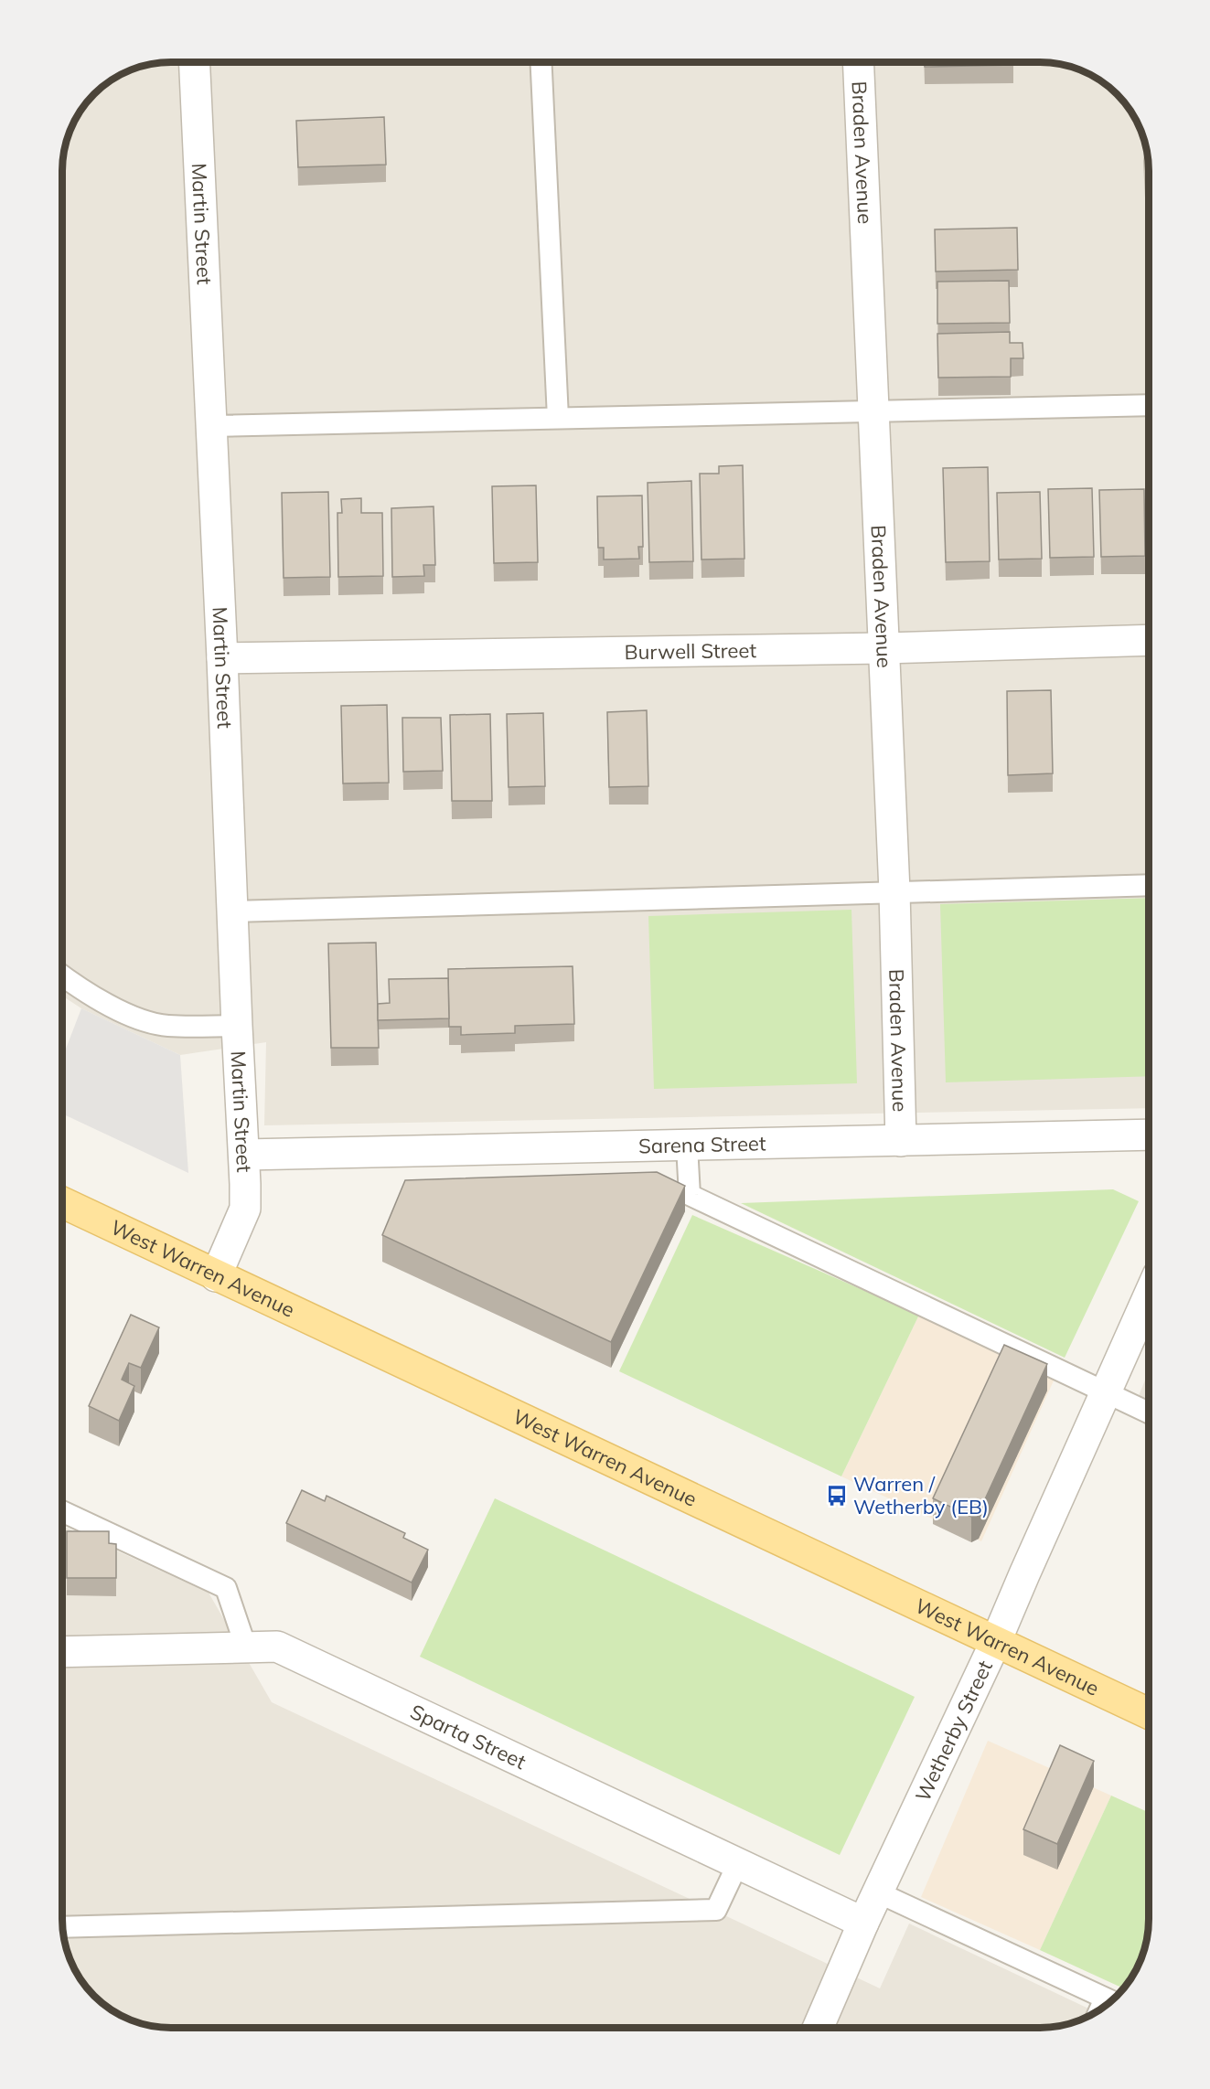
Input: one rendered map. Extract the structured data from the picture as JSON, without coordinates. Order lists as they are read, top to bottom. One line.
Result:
{"streets":{"main road":["West Warren Avenue"],"street":["Braden Avenue","Martin Street","Burwell Street","Sarena Street","Wetherby Street","Sparta Street"]},"crossings":[["Braden Avenue","Burwell Street"],["Braden Avenue","Sarena Street"],["Martin Street","Burwell Street"],["Martin Street","Sarena Street"],["Martin Street","West Warren Avenue"],["West Warren Avenue","Wetherby Street"],["Wetherby Street","Sparta Street"]],"places":{"bus stop":["Warren / Wetherby (EB)"]}}
